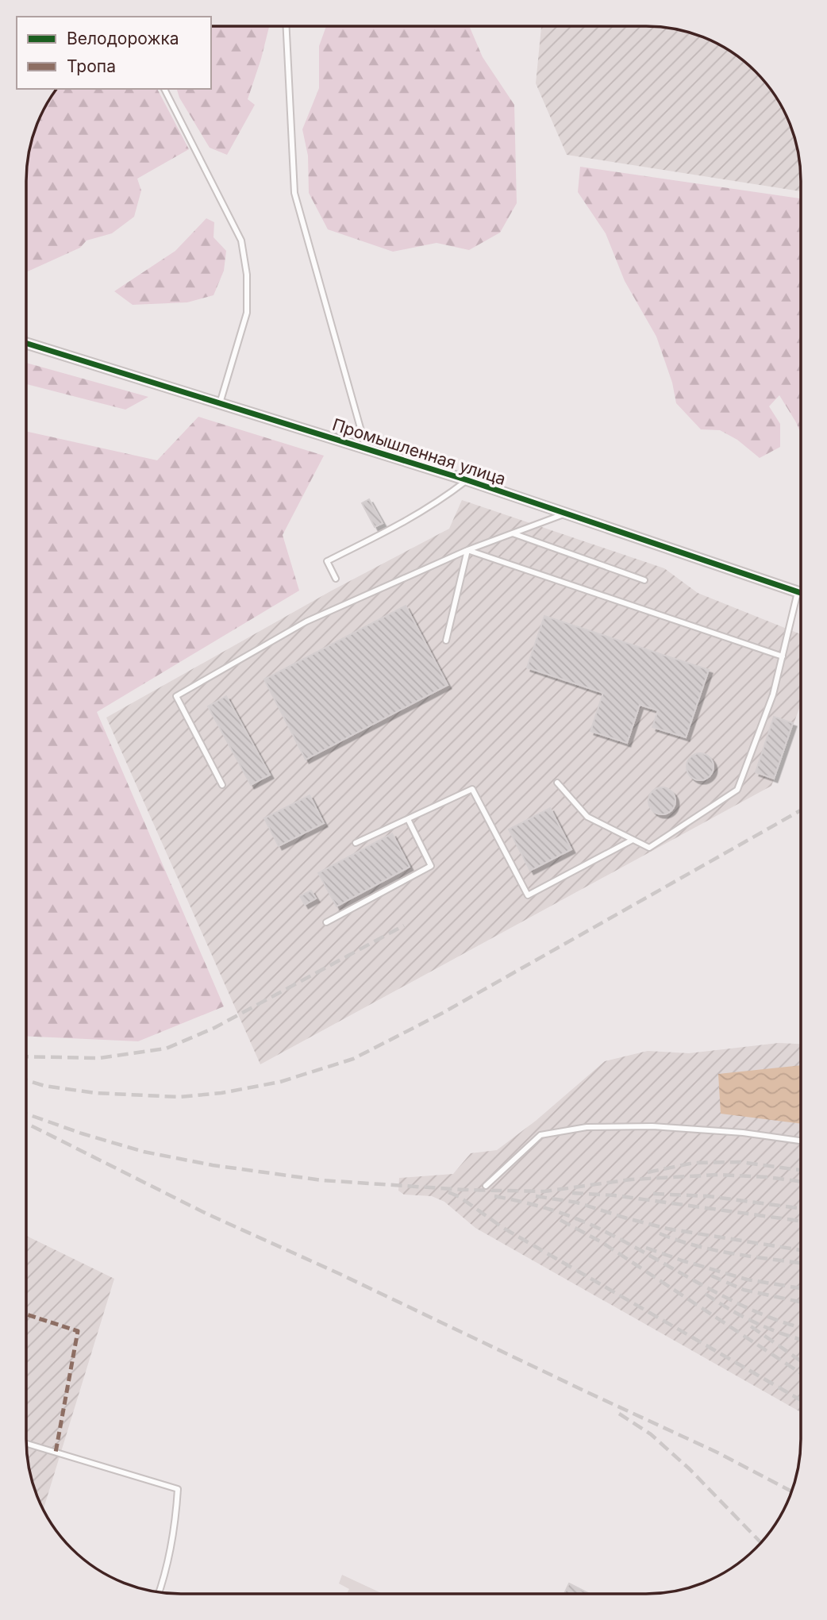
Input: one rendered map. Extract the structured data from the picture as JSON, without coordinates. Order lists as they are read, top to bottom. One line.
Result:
{"streets":{"street":["Промышленная улица"]},"legend":["Велодорожка","Тропа"]}
